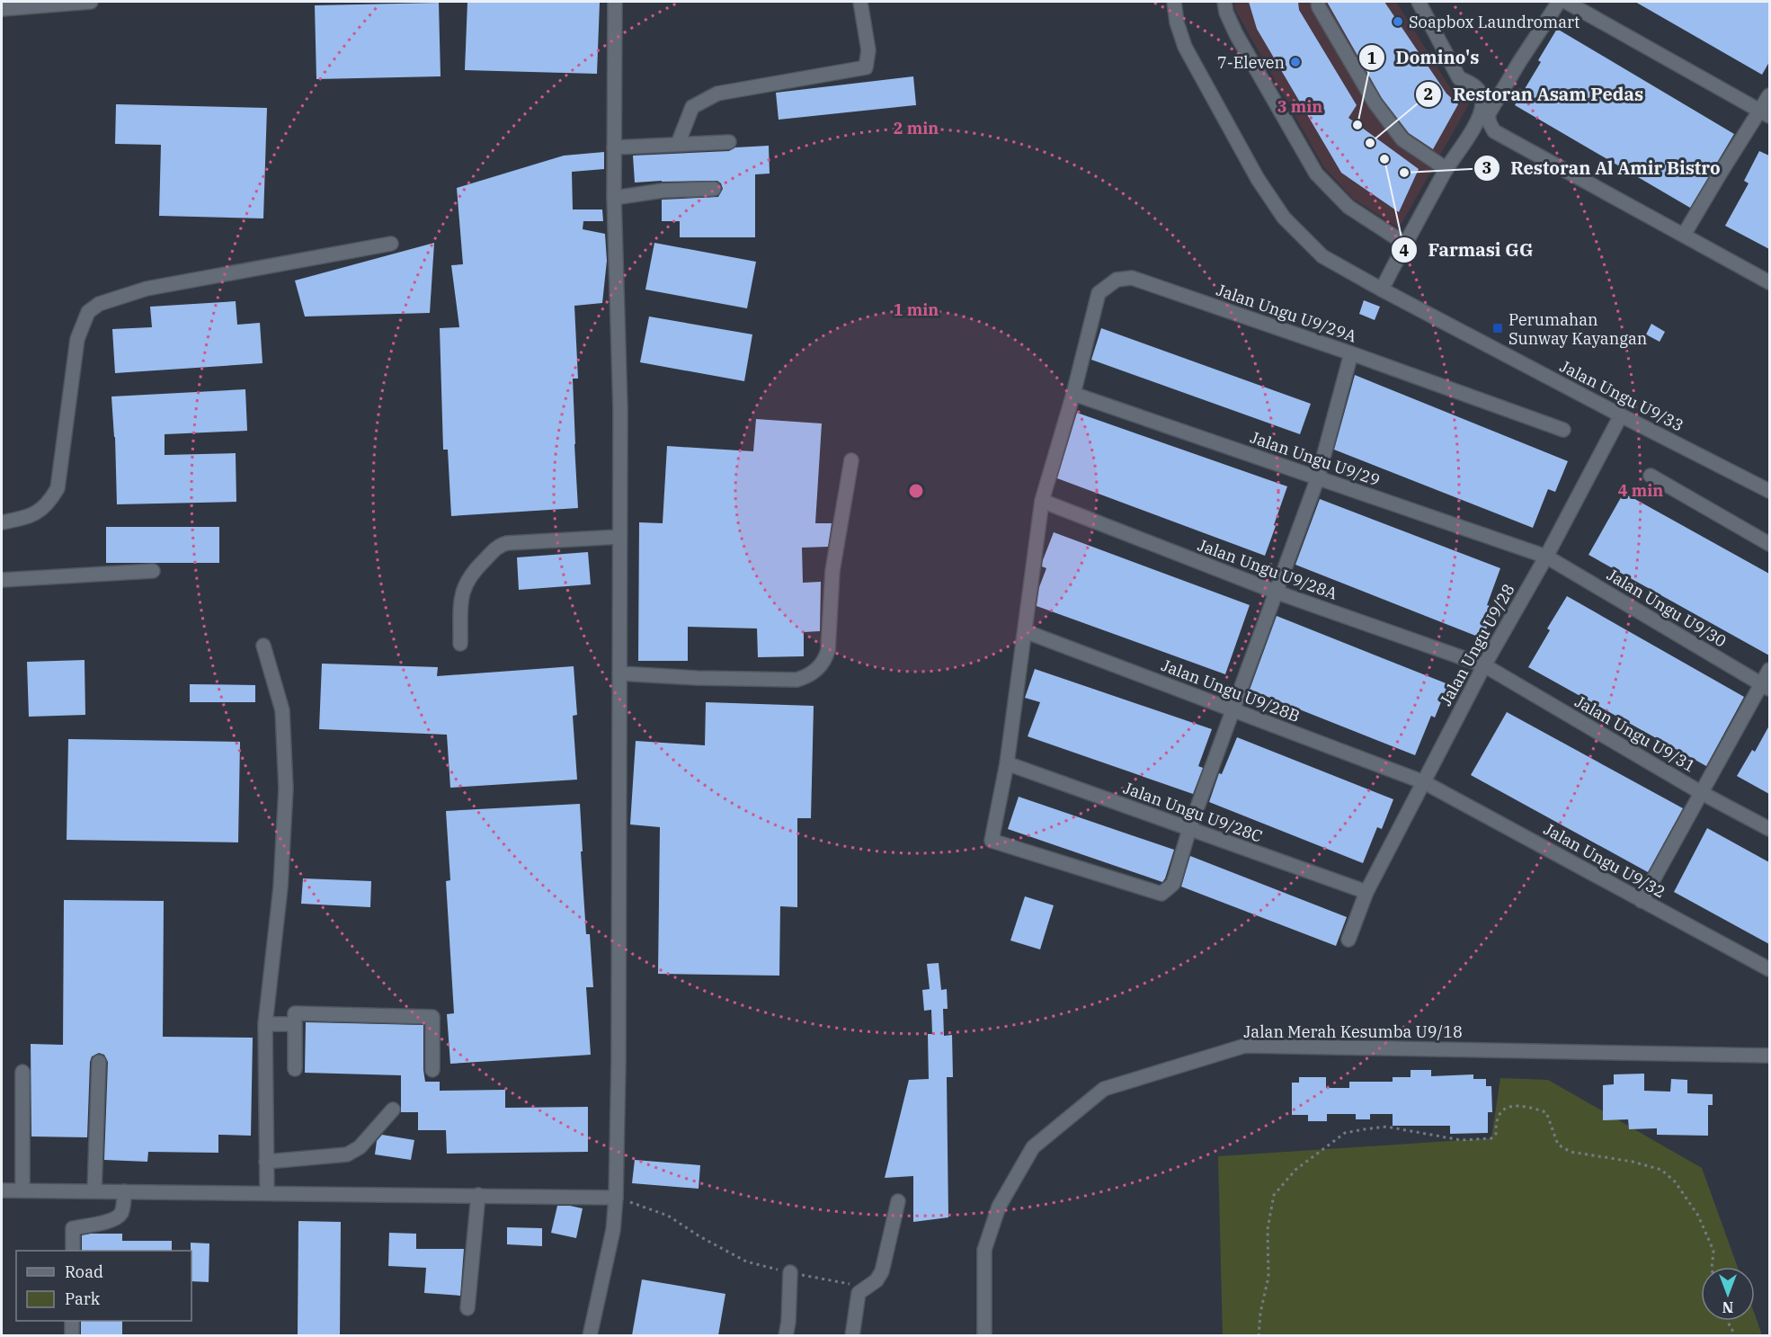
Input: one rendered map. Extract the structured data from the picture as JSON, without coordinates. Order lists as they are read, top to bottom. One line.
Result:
{"streets":{"street":["Jalan Ungu U9/29A","Jalan Ungu U9/33","Jalan Ungu U9/29","Jalan Ungu U9/28A","Jalan Ungu U9/30","Jalan Ungu U9/28","Jalan Ungu U9/28B","Jalan Ungu U9/31","Jalan Ungu U9/28C","Jalan Ungu U9/32","Jalan Merah Kesumba U9/18"]},"crossings":[["Jalan Ungu U9/29A","Jalan Ungu U9/29"],["Jalan Ungu U9/29A","Jalan Ungu U9/28A"],["Jalan Ungu U9/29A","Jalan Ungu U9/28B"],["Jalan Ungu U9/29A","Jalan Ungu U9/28C"],["Jalan Ungu U9/33","Jalan Ungu U9/28"],["Jalan Ungu U9/29","Jalan Ungu U9/30"],["Jalan Ungu U9/29","Jalan Ungu U9/28"],["Jalan Ungu U9/28A","Jalan Ungu U9/28"],["Jalan Ungu U9/28A","Jalan Ungu U9/31"],["Jalan Ungu U9/30","Jalan Ungu U9/28"],["Jalan Ungu U9/28","Jalan Ungu U9/28B"],["Jalan Ungu U9/28","Jalan Ungu U9/31"],["Jalan Ungu U9/28","Jalan Ungu U9/28C"],["Jalan Ungu U9/28","Jalan Ungu U9/32"],["Jalan Ungu U9/28B","Jalan Ungu U9/32"]],"places":{"other":["Soapbox Laundromart","7-Eleven","Domino's","Restoran Asam Pedas","Farmasi GG","Restoran Al Amir Bistro"],"transit":["Perumahan Sunway Kayangan"]},"legend":["Road","Park"],"north":"bottom","rings":["3 min","2 min","1 min","4 min"]}
